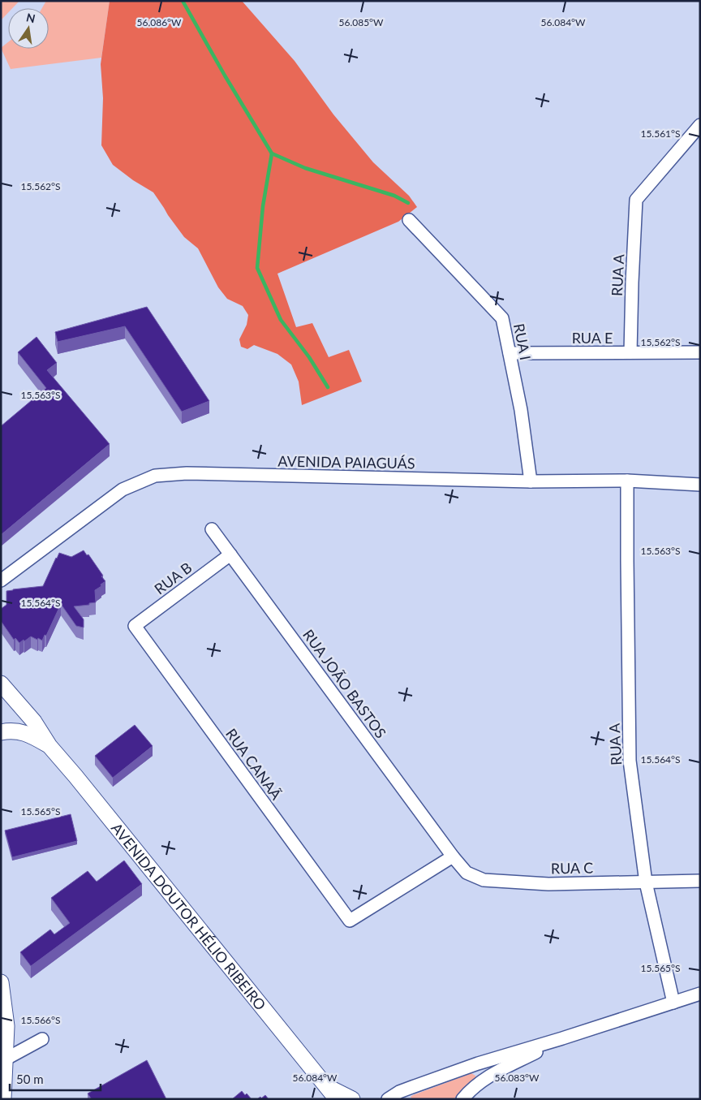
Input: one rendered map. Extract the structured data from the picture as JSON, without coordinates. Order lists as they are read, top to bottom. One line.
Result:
{"streets":{"main road":["AVENIDA DOUTOR HÉLIO RIBEIRO"],"street":["RUA A","RUA E","RUA I","AVENIDA PAIAGUÁS","RUA B","RUA JOÃO BASTOS","RUA CANAÃ","RUA C"]},"crossings":[["RUA A","RUA E"],["RUA A","AVENIDA PAIAGUÁS"],["RUA A","RUA C"],["RUA E","RUA I"],["RUA I","AVENIDA PAIAGUÁS"],["RUA B","RUA JOÃO BASTOS"],["RUA B","RUA CANAÃ"],["RUA JOÃO BASTOS","RUA CANAÃ"],["RUA JOÃO BASTOS","RUA C"],["RUA CANAÃ","RUA C"]],"scale_bar":"50 m","north":"top","coordinates":["56.086°W","56.085°W","56.084°W","15.561°S","15.562°S","15.563°S","15.564°S","15.565°S","15.566°S","56.083°W"]}
